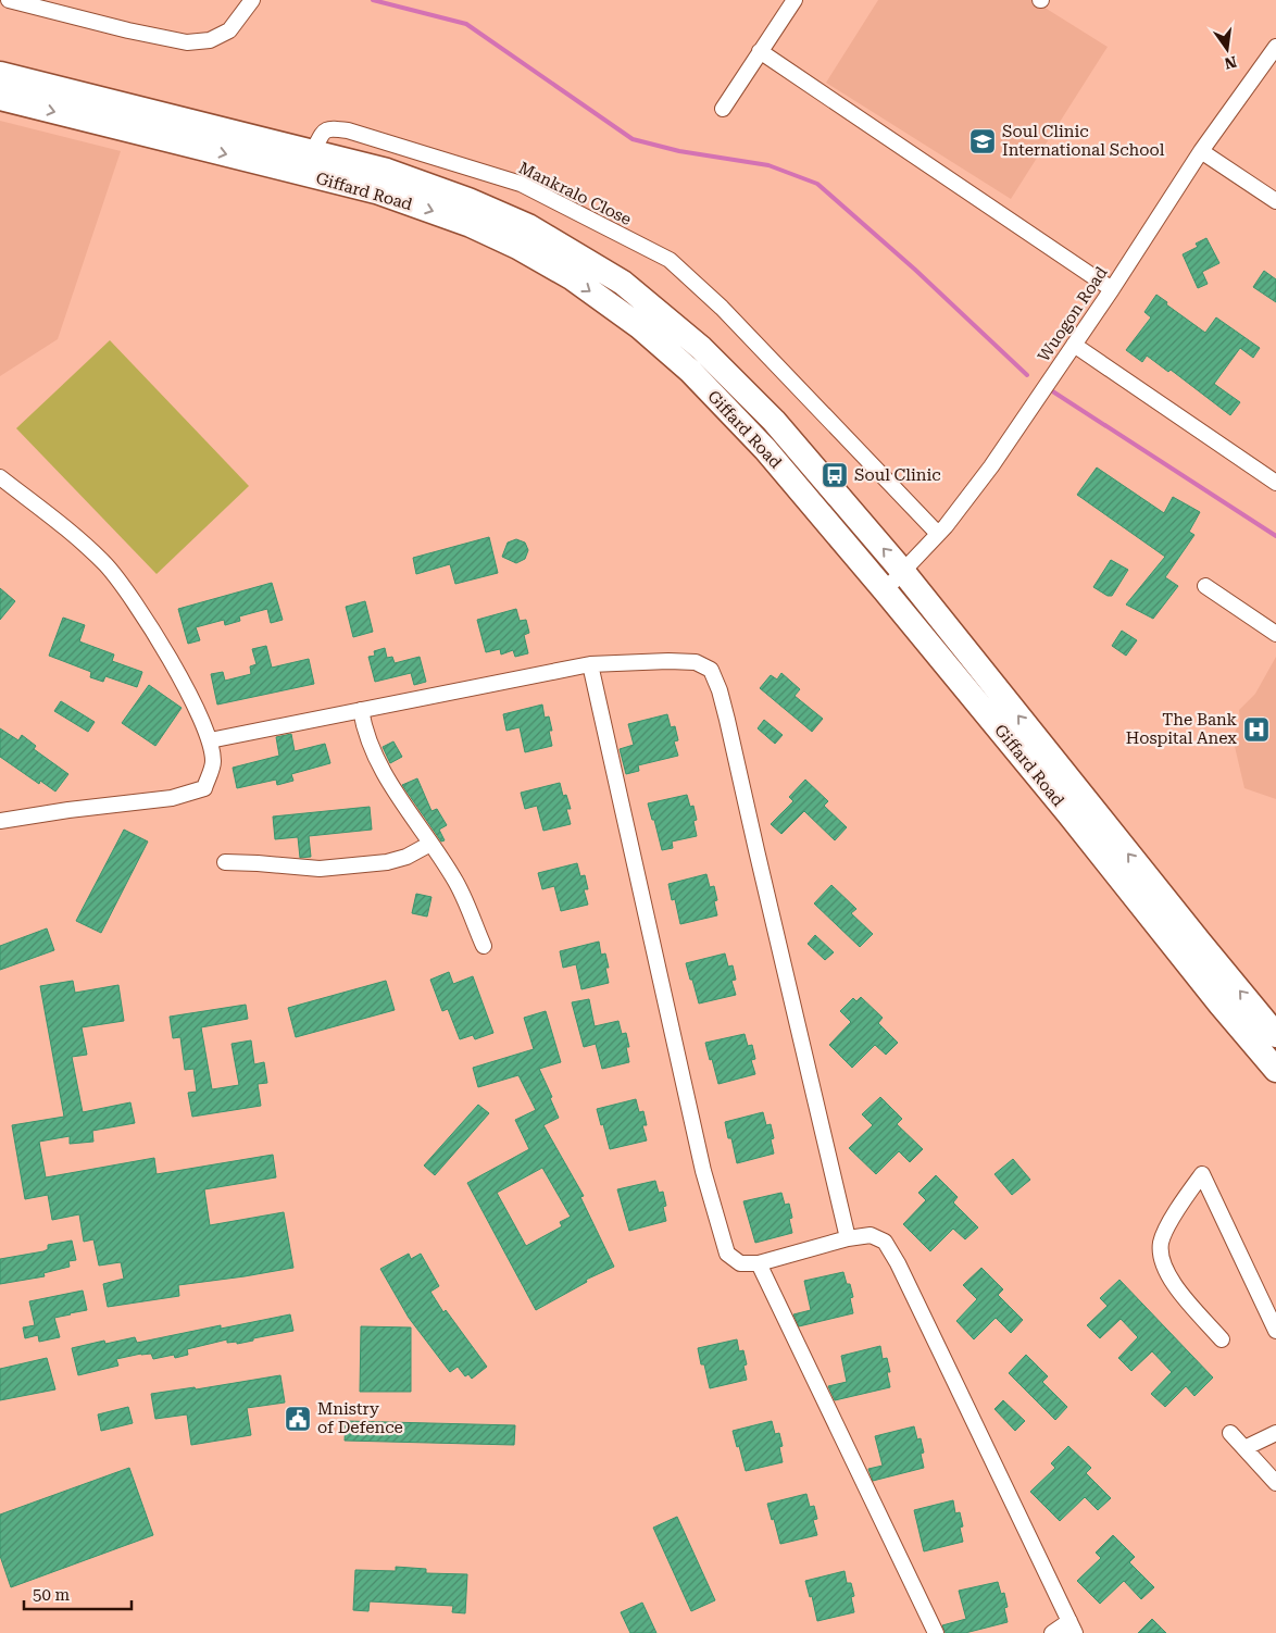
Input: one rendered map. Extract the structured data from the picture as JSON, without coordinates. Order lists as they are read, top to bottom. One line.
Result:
{"streets":{"main road":["Giffard Road"],"street":["Mankralo Close","Wuogon Road"]},"crossings":[["Giffard Road","Mankralo Close"],["Giffard Road","Wuogon Road"],["Mankralo Close","Wuogon Road"]],"places":{"school or university":["Soul Clinic International School"],"bus stop":["Soul Clinic"],"hospital":["The Bank Hospital Anex"],"public building":["Mnistry of Defence"]},"scale_bar":"50 m","north":"bottom"}
